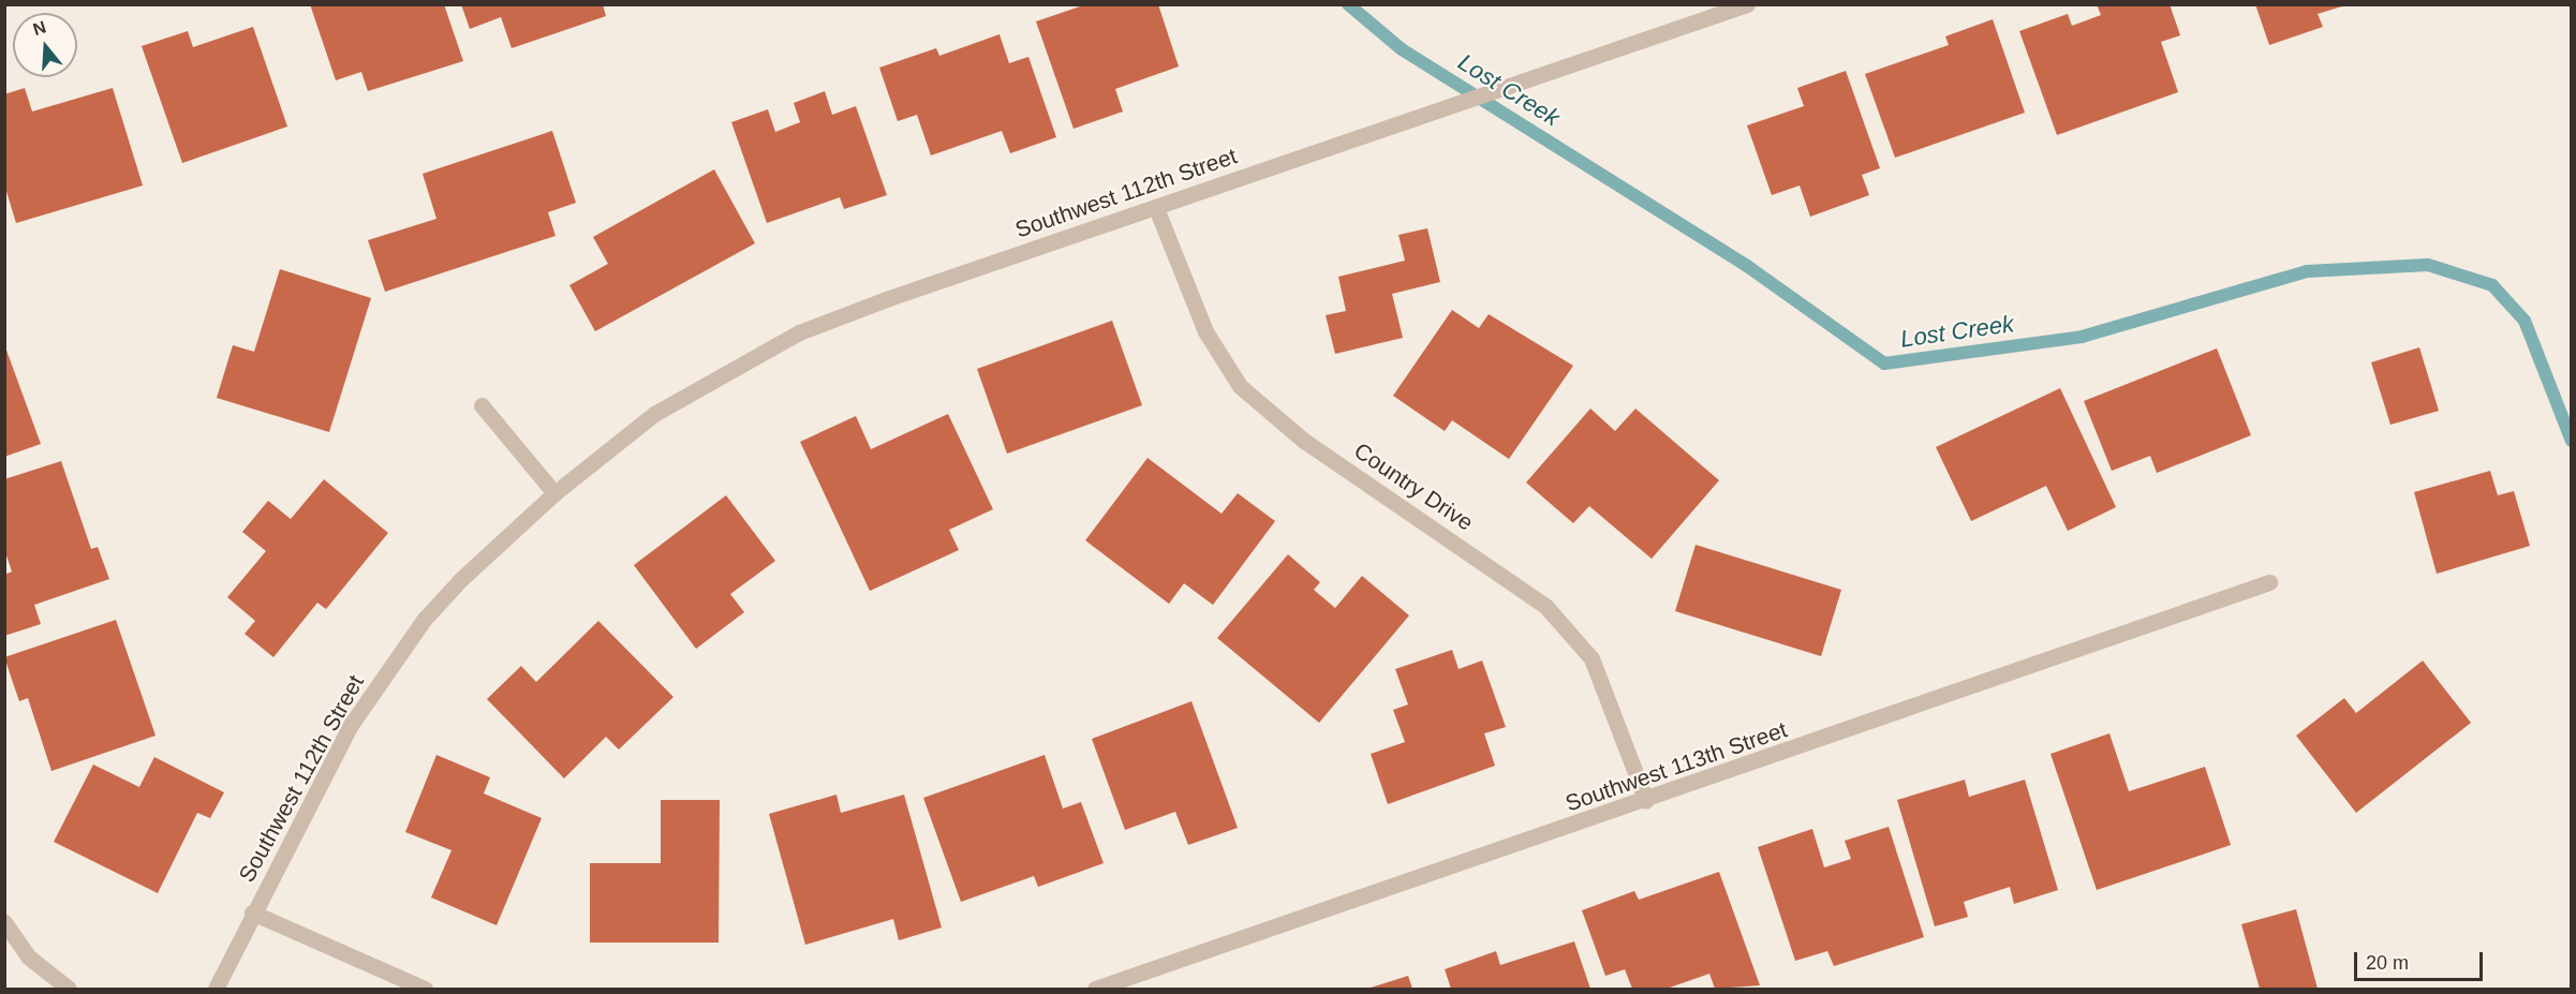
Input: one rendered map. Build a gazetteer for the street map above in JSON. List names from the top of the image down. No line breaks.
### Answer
{"streets":{"street":["Southwest 112th Street","Country Drive","Southwest 113th Street"]},"crossings":[["Southwest 112th Street","Country Drive"],["Country Drive","Southwest 113th Street"]],"water":["Lost Creek"],"scale_bar":"20 m","north":"top"}
